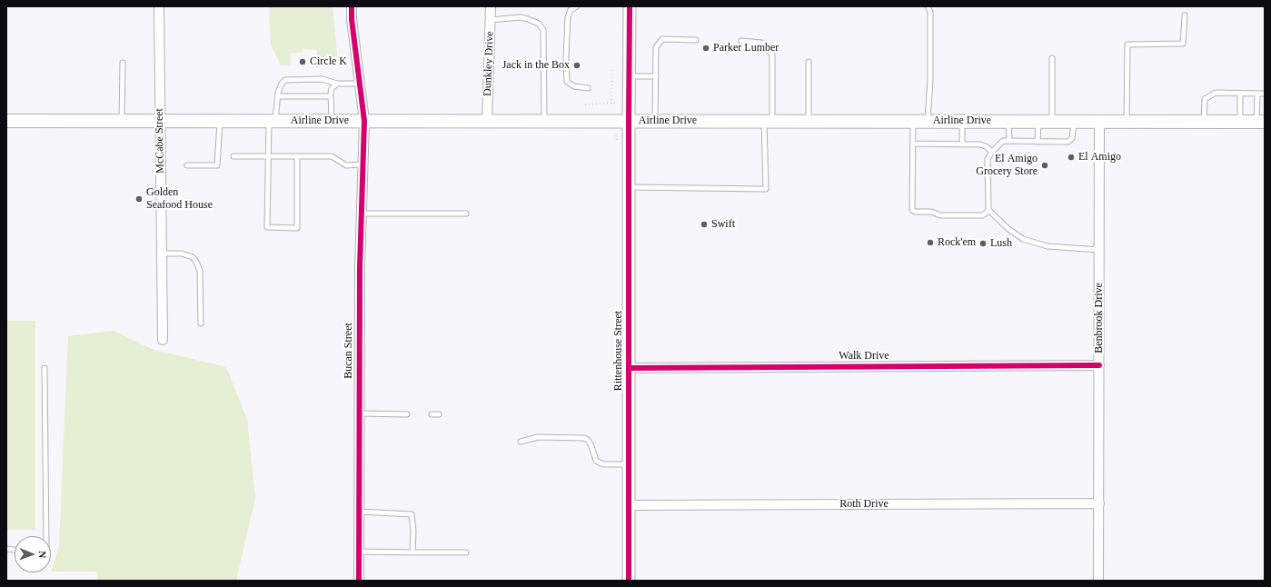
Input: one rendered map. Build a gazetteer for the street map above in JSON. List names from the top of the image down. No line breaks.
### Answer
{"streets":{"main road":["Airline Drive"],"street":["Dunkley Drive","McCabe Street","Benbrook Drive","Bucan Street","Rittenhouse Street","Walk Drive","Roth Drive"]},"crossings":[["Dunkley Drive","Airline Drive"],["Airline Drive","McCabe Street"],["Airline Drive","Benbrook Drive"],["Airline Drive","Bucan Street"],["Airline Drive","Rittenhouse Street"],["Benbrook Drive","Walk Drive"],["Benbrook Drive","Roth Drive"],["Rittenhouse Street","Walk Drive"],["Rittenhouse Street","Roth Drive"]],"places":["Parker Lumber","Circle K","Jack in the Box","El Amigo","El Amigo Grocery Store","Golden Seafood House","Swift","Rock'em","Lush"],"north":"right"}
